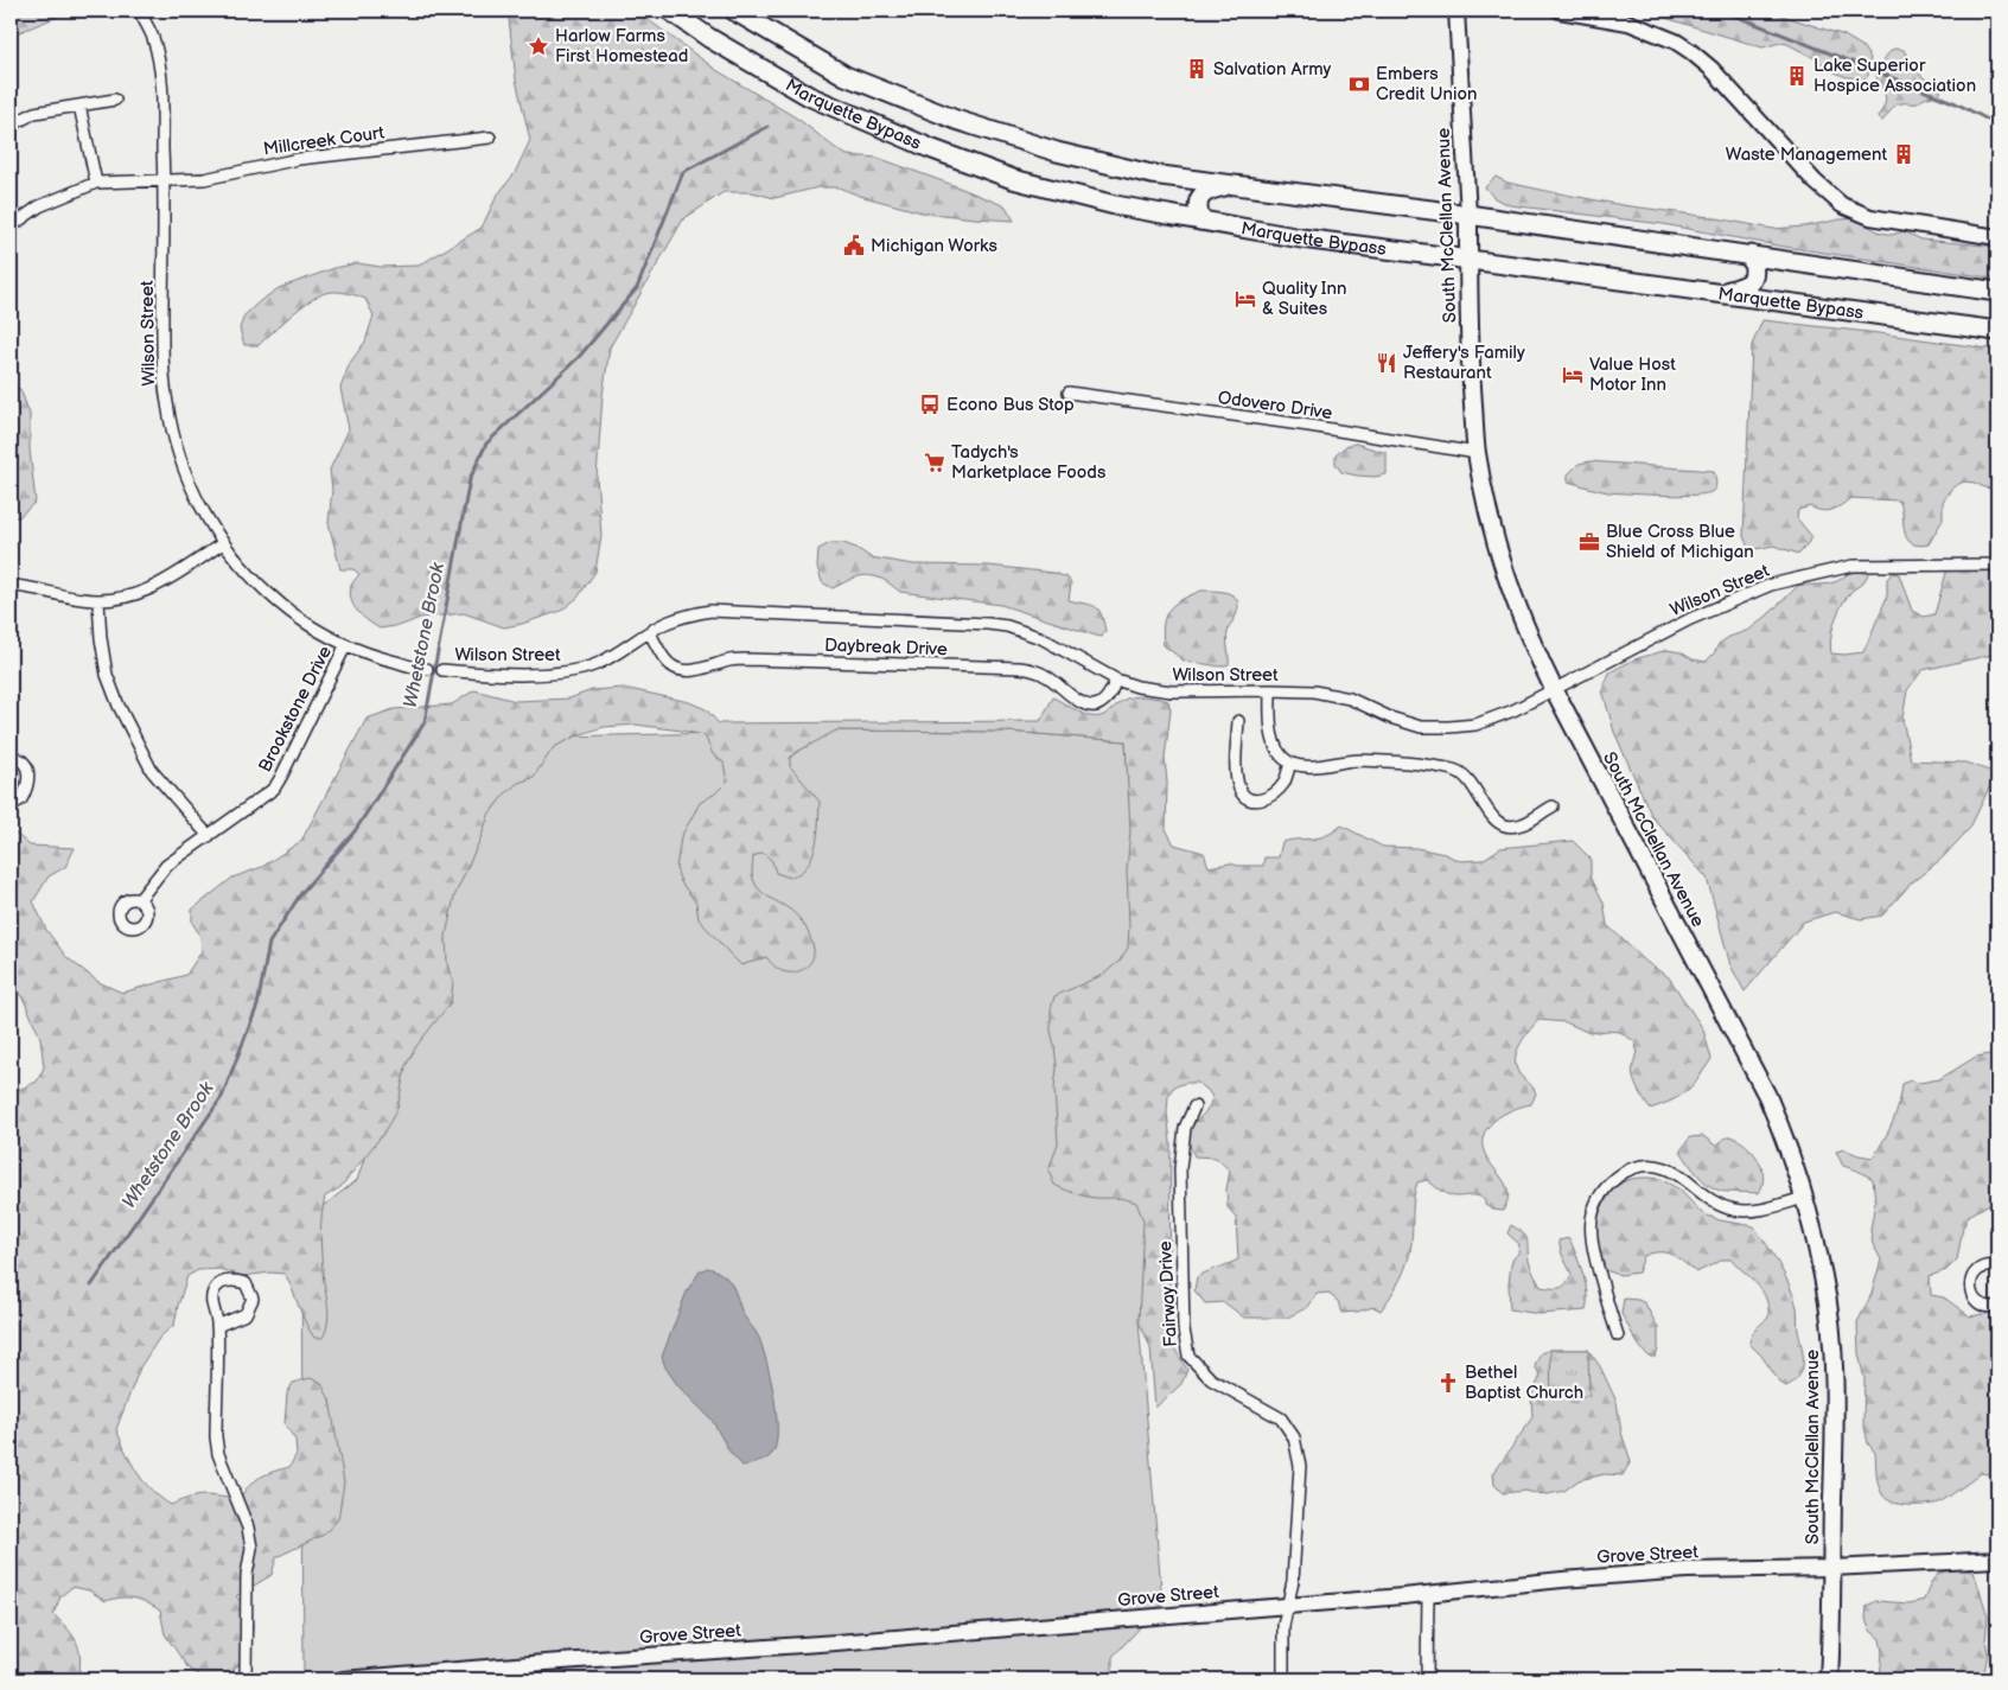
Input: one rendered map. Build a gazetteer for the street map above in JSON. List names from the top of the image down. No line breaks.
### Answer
{"streets":{"highway":["Marquette Bypass"],"main road":["South McClellan Avenue","Grove Street"],"street":["Millcreek Court","Wilson Street","Odovero Drive","Daybreak Drive","Brookstone Drive","Fairway Drive"]},"crossings":[["Marquette Bypass","South McClellan Avenue"],["Millcreek Court","Wilson Street"],["South McClellan Avenue","Wilson Street"],["South McClellan Avenue","Odovero Drive"],["South McClellan Avenue","Grove Street"],["Wilson Street","Daybreak Drive"],["Wilson Street","Brookstone Drive"],["Fairway Drive","Grove Street"]],"water":["Whetstone Brook"],"places":{"place":["Harlow Farms First Homestead"],"building":["Salvation Army","Lake Superior Hospice Association","Waste Management"],"bank":["Embers Credit Union"],"public building":["Michigan Works"],"hotel":["Quality Inn & Suites","Value Host Motor Inn"],"restaurant":["Jeffery's Family Restaurant"],"bus stop":["Econo Bus Stop"],"supermarket":["Tadych's Marketplace Foods"],"office":["Blue Cross Blue Shield of Michigan"],"church":["Bethel Baptist Church"]}}
